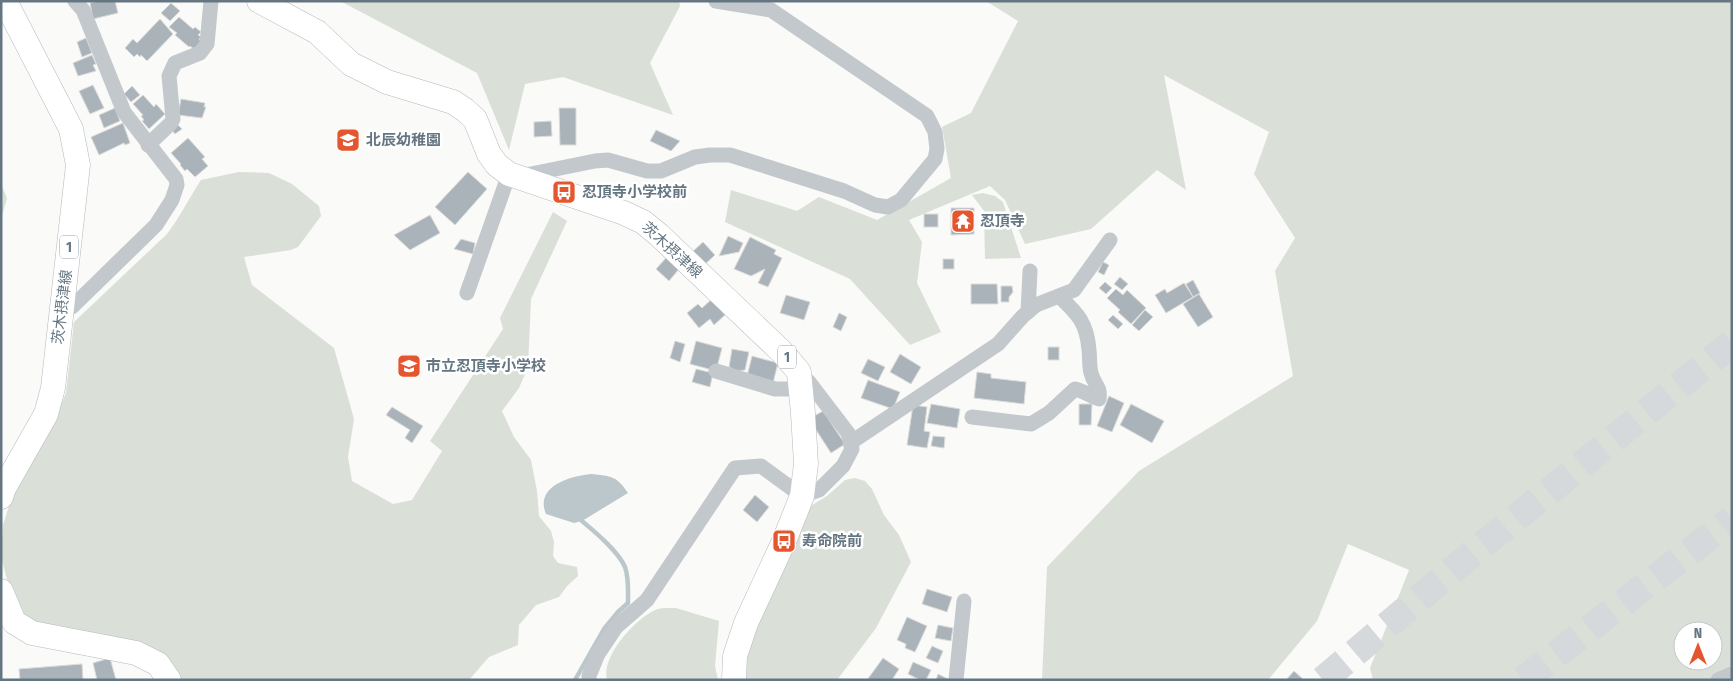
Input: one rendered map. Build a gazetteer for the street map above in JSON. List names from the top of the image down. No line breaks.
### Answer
{"streets":{"main road":["1","茨木摂津線"]},"crossings":[["1","茨木摂津線"]],"places":{"school or university":["北辰幼稚園","市立忍頂寺小学校"],"bus stop":["忍頂寺小学校前","寿命院前"],"temple":["忍頂寺"]},"north":"top"}
